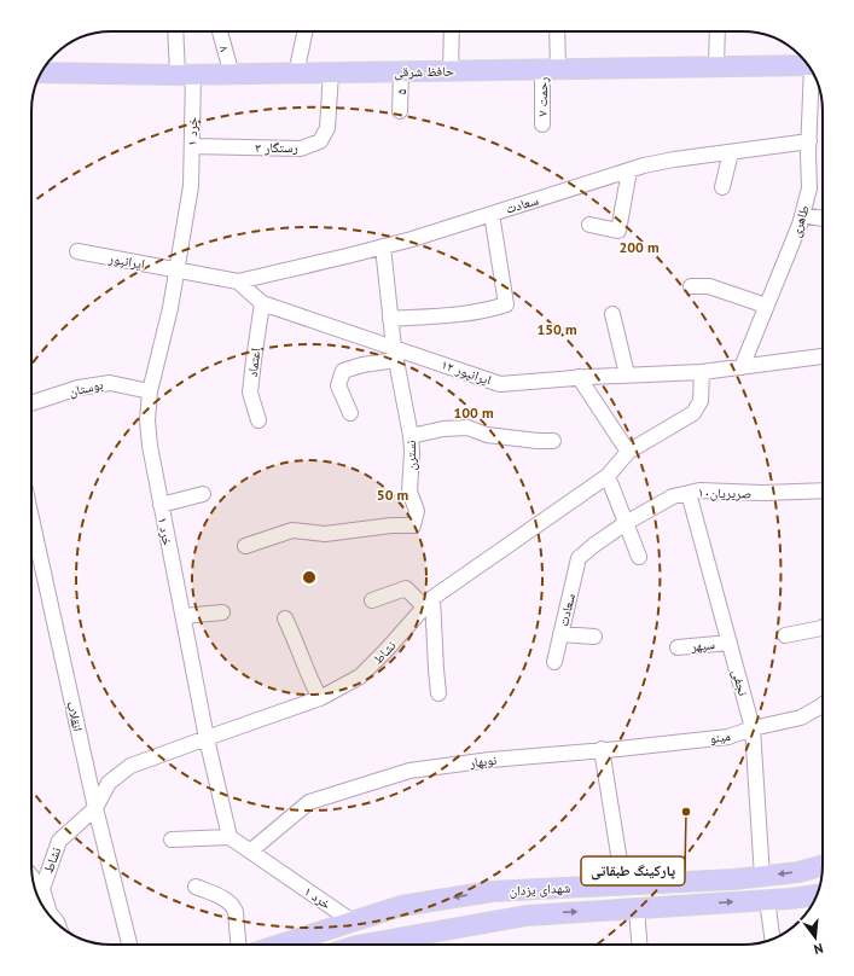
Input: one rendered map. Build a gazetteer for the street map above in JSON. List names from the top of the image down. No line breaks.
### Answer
{"streets":{"main road":["حافظ شرقی","شهدای یزدان"],"street":["۸","۵","رحمت ۷","خرد ۱","رستگار ۳","سعادت","طاهری","ایرانپور","اعتماد","ایرانپور ۱۲","بوستان","نسترن","صریریان۱۰","سپهر","نشاط","نجفی","انقلاب","مینو","نوبهار"]},"crossings":[["۸","حافظ شرقی"],["حافظ شرقی","۵"],["حافظ شرقی","رحمت ۷"],["حافظ شرقی","خرد ۱"],["حافظ شرقی","رستگار ۳"],["خرد ۱","رستگار ۳"],["خرد ۱","ایرانپور"],["خرد ۱","بوستان"],["خرد ۱","نشاط"],["خرد ۱","نوبهار"],["خرد ۱","شهدای یزدان"],["سعادت","طاهری"],["سعادت","ایرانپور ۱۲"],["سعادت","نسترن"],["سعادت","صریریان۱۰"],["طاهری","ایرانپور ۱۲"],["اعتماد","ایرانپور ۱۲"],["ایرانپور ۱۲","نسترن"],["ایرانپور ۱۲","نشاط"],["صریریان۱۰","نجفی"],["سپهر","نجفی"],["نشاط","انقلاب"],["نجفی","مینو"],["نجفی","شهدای یزدان"],["مینو","نوبهار"]],"places":["پارکینگ طبقاتی"],"north":"bottom","rings":["200 m","150 m","100 m","50 m"]}
